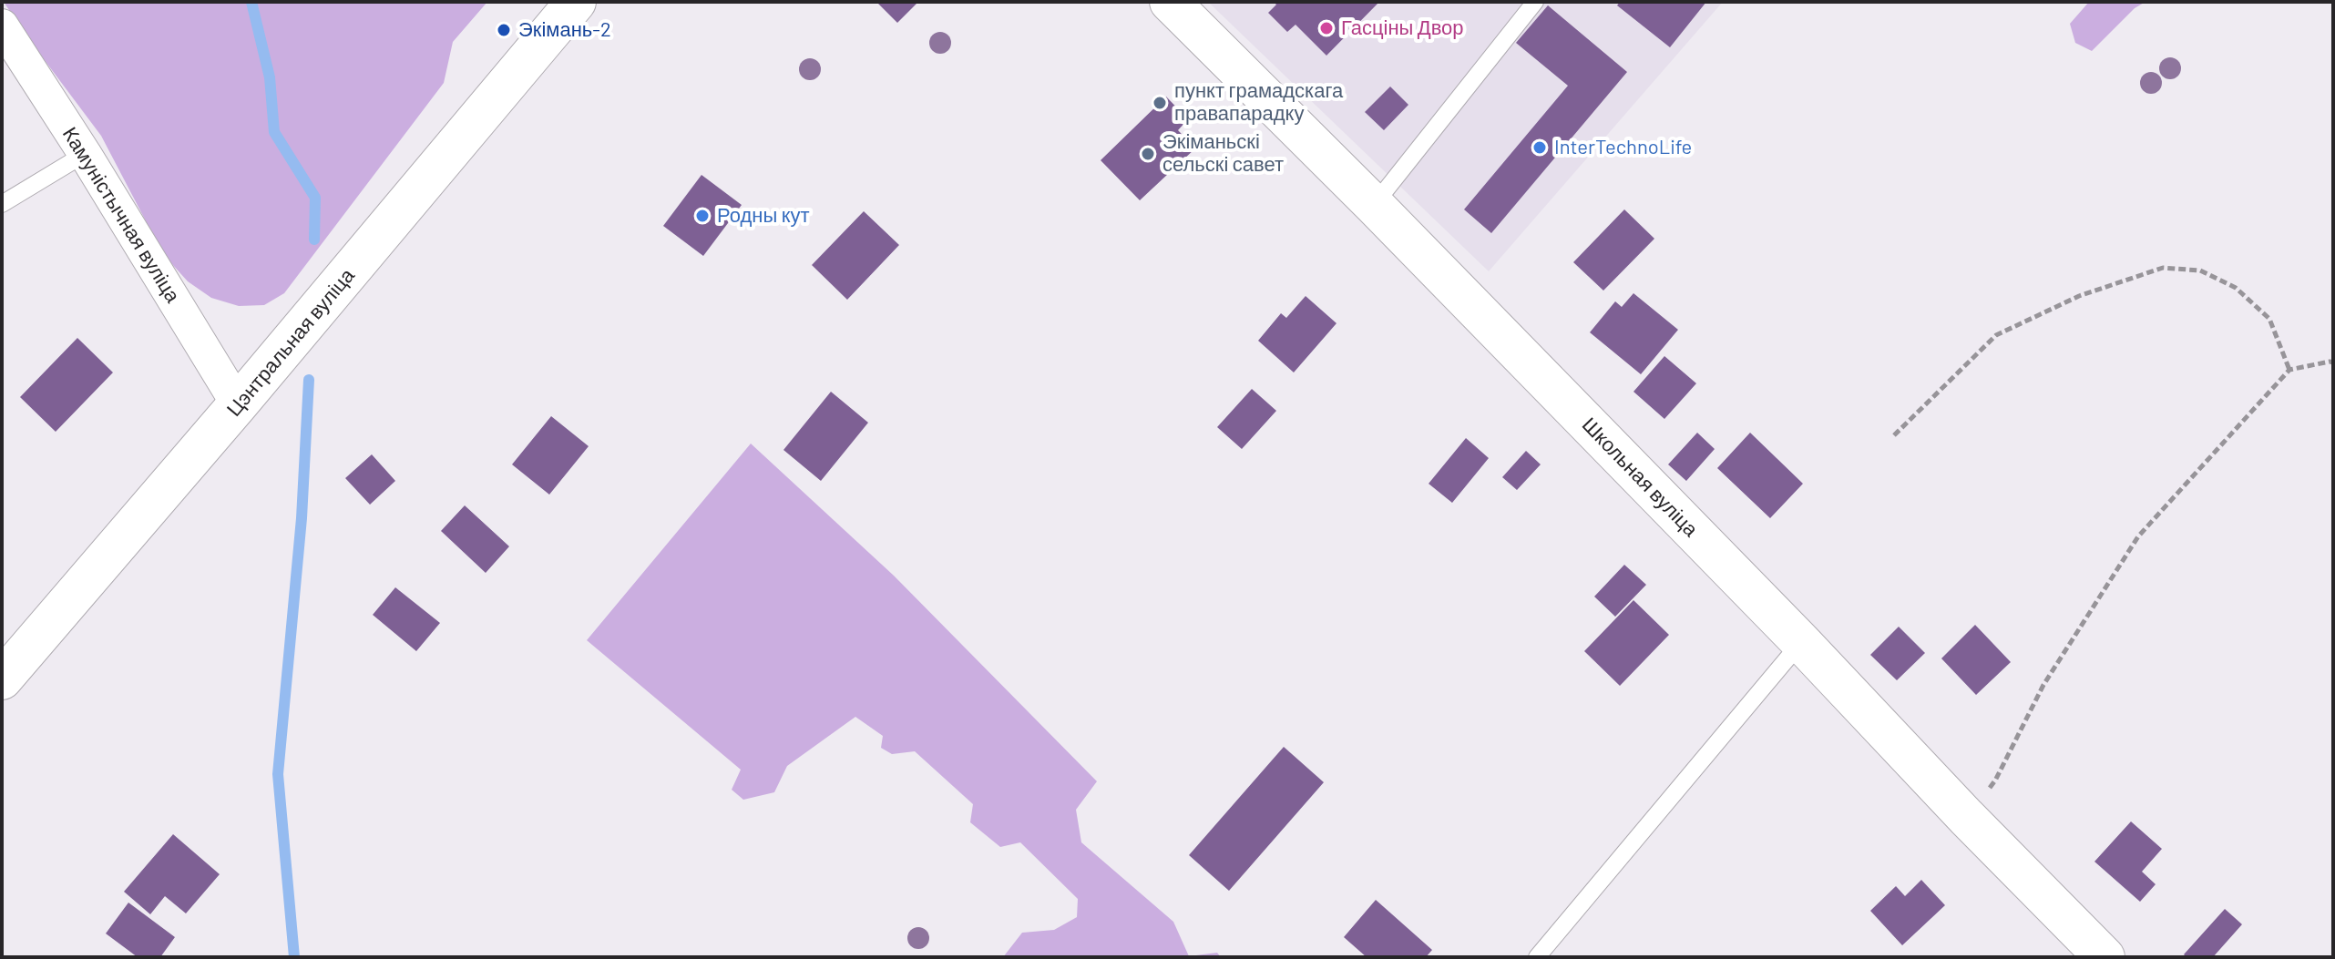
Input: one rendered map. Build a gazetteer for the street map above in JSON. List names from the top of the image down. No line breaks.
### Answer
{"streets":{"street":["Камуністычная вуліца","Цэнтральная вуліца","Школьная вуліца"]},"crossings":[["Камуністычная вуліца","Цэнтральная вуліца"]],"places":["Гасціны Двор","Экімань-2","пункт грамадскага правапарадку","InterTechnoLife","Экіманьскі сельскі савет","Родны кут"]}
